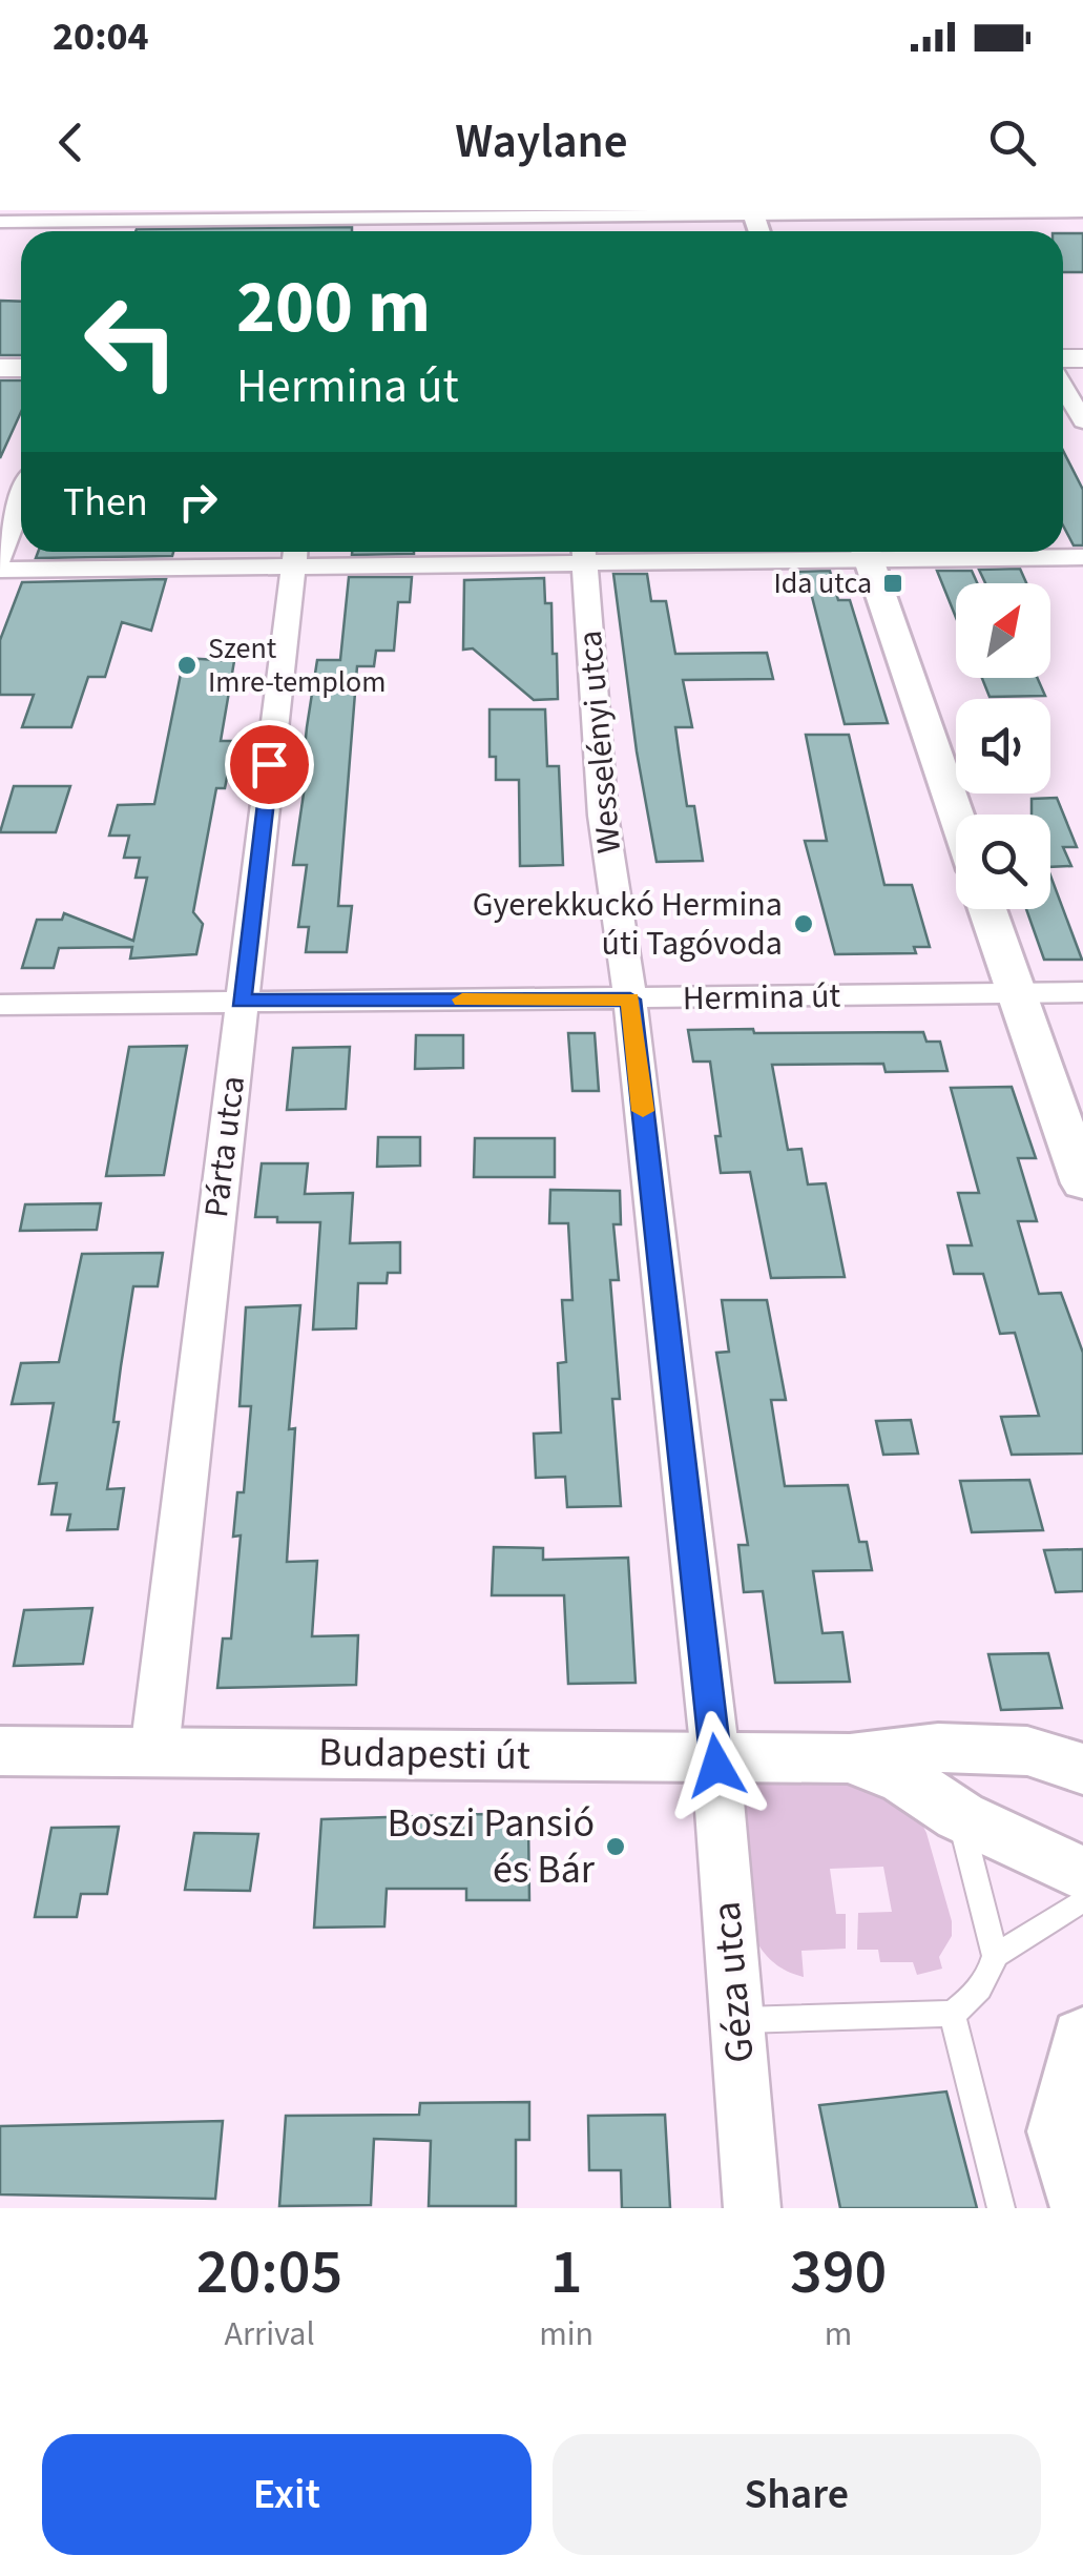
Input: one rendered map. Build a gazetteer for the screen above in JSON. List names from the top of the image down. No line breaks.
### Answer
{"streets":{"street":["Wesselényi utca","Hermina út","Párta utca","Budapesti út","Géza utca"]},"crossings":[["Wesselényi utca","Hermina út"],["Wesselényi utca","Budapesti út"],["Wesselényi utca","Géza utca"],["Hermina út","Párta utca"],["Párta utca","Budapesti út"],["Budapesti út","Géza utca"]],"places":{"transit":["Ida utca"],"other":["Szent Imre-templom","Gyerekkuckó Hermina úti Tagóvoda","Boszi Pansió és Bár"]},"north":"top right","page":{"status":"20:04","header":"Waylane","turn":["200 m","Hermina út"],"then":"Then","eta":["20:05","Arrival","1","min","390","m"],"buttons":["Exit","Share"]}}
